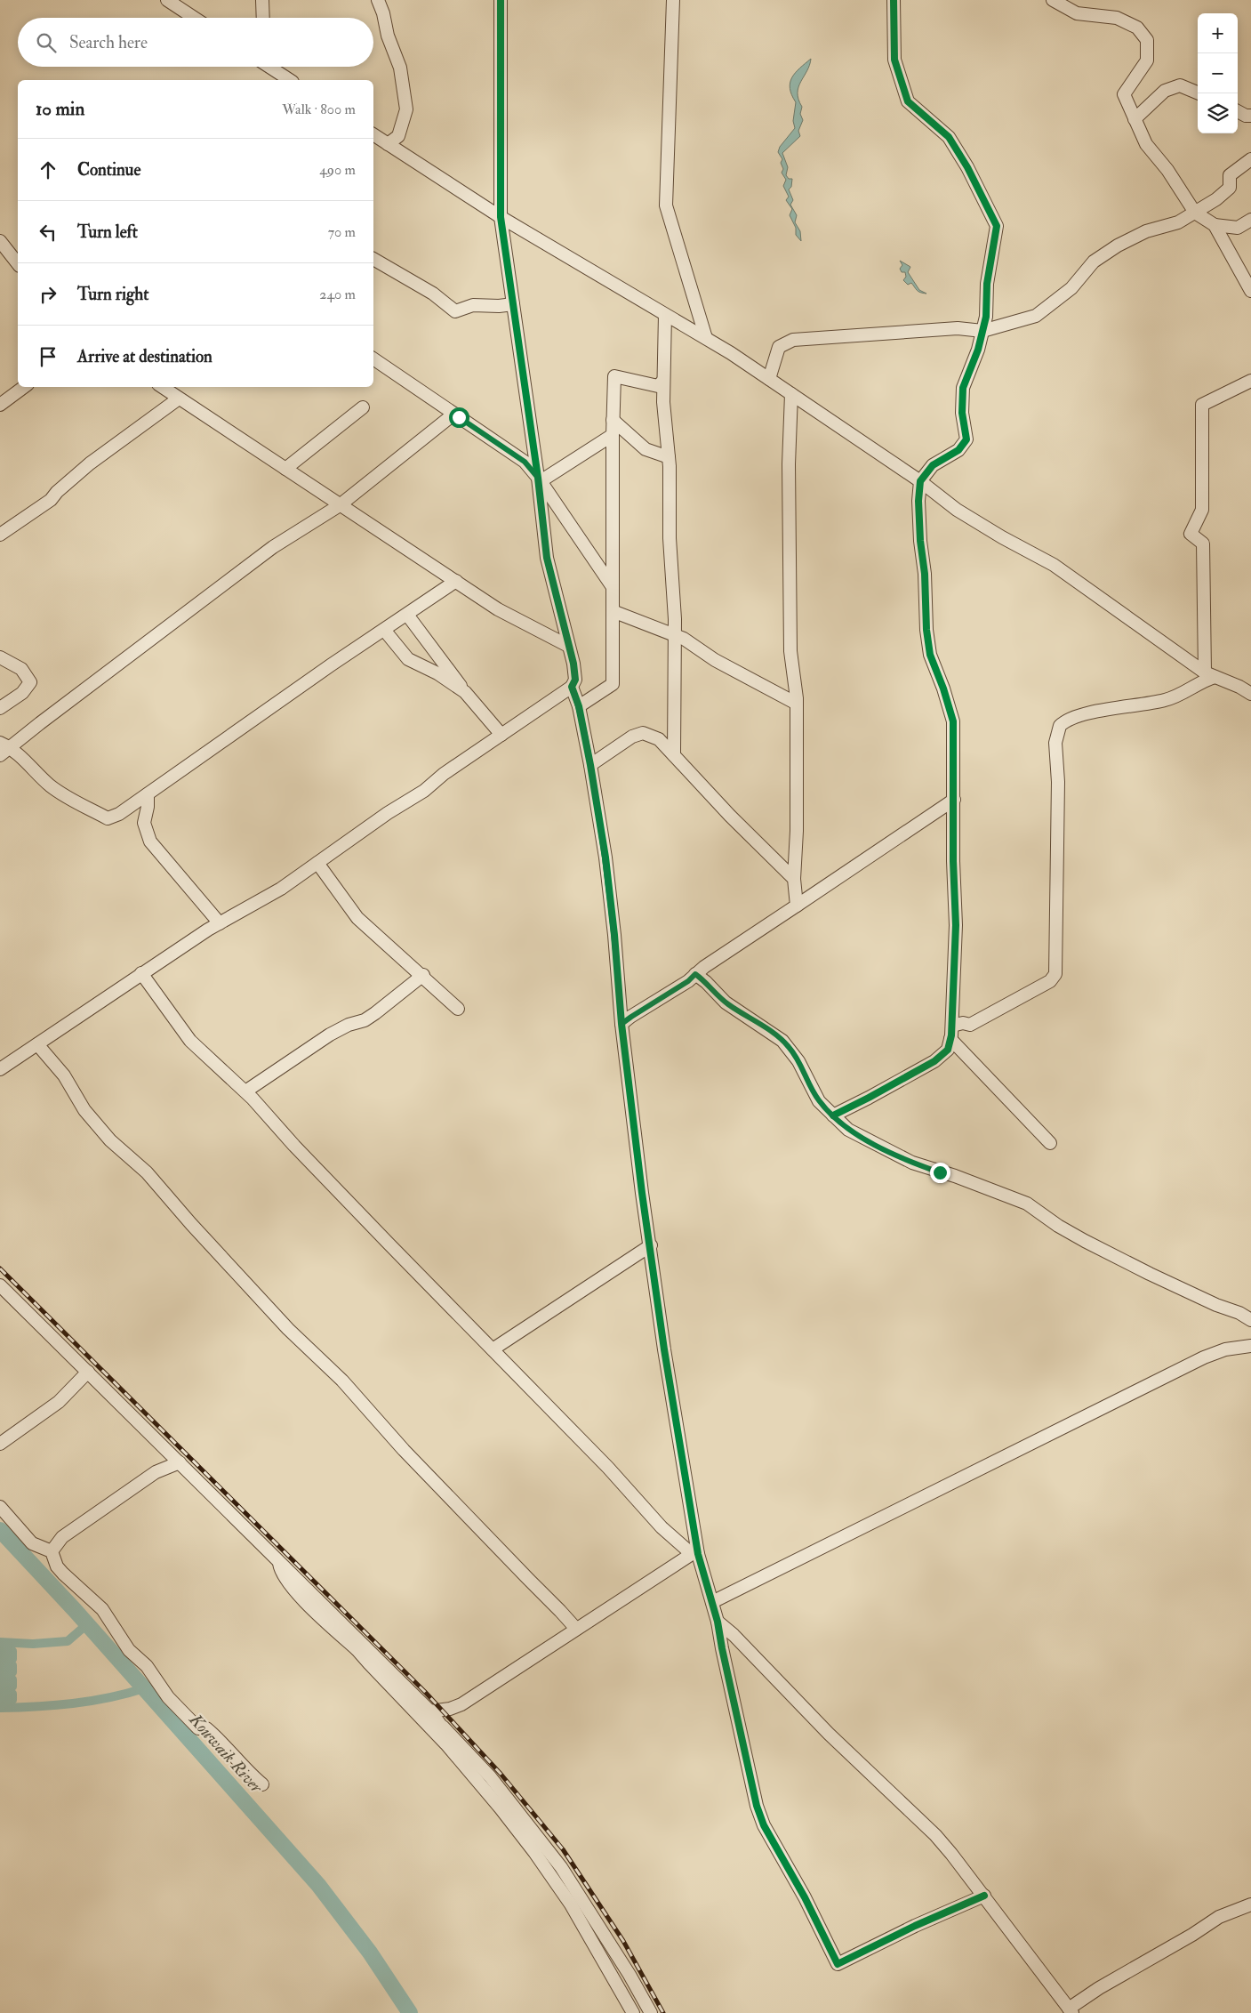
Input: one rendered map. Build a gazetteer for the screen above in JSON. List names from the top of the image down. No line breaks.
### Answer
{"water":["Kouwaik River"],"page":{"map_buttons":["+","−"],"search":"Search here","heading":["10 min","Walk · 800 m"],"list":[["Continue","490 m"],["Turn left","70 m"],["Turn right","240 m"],"Arrive at destination"]}}
